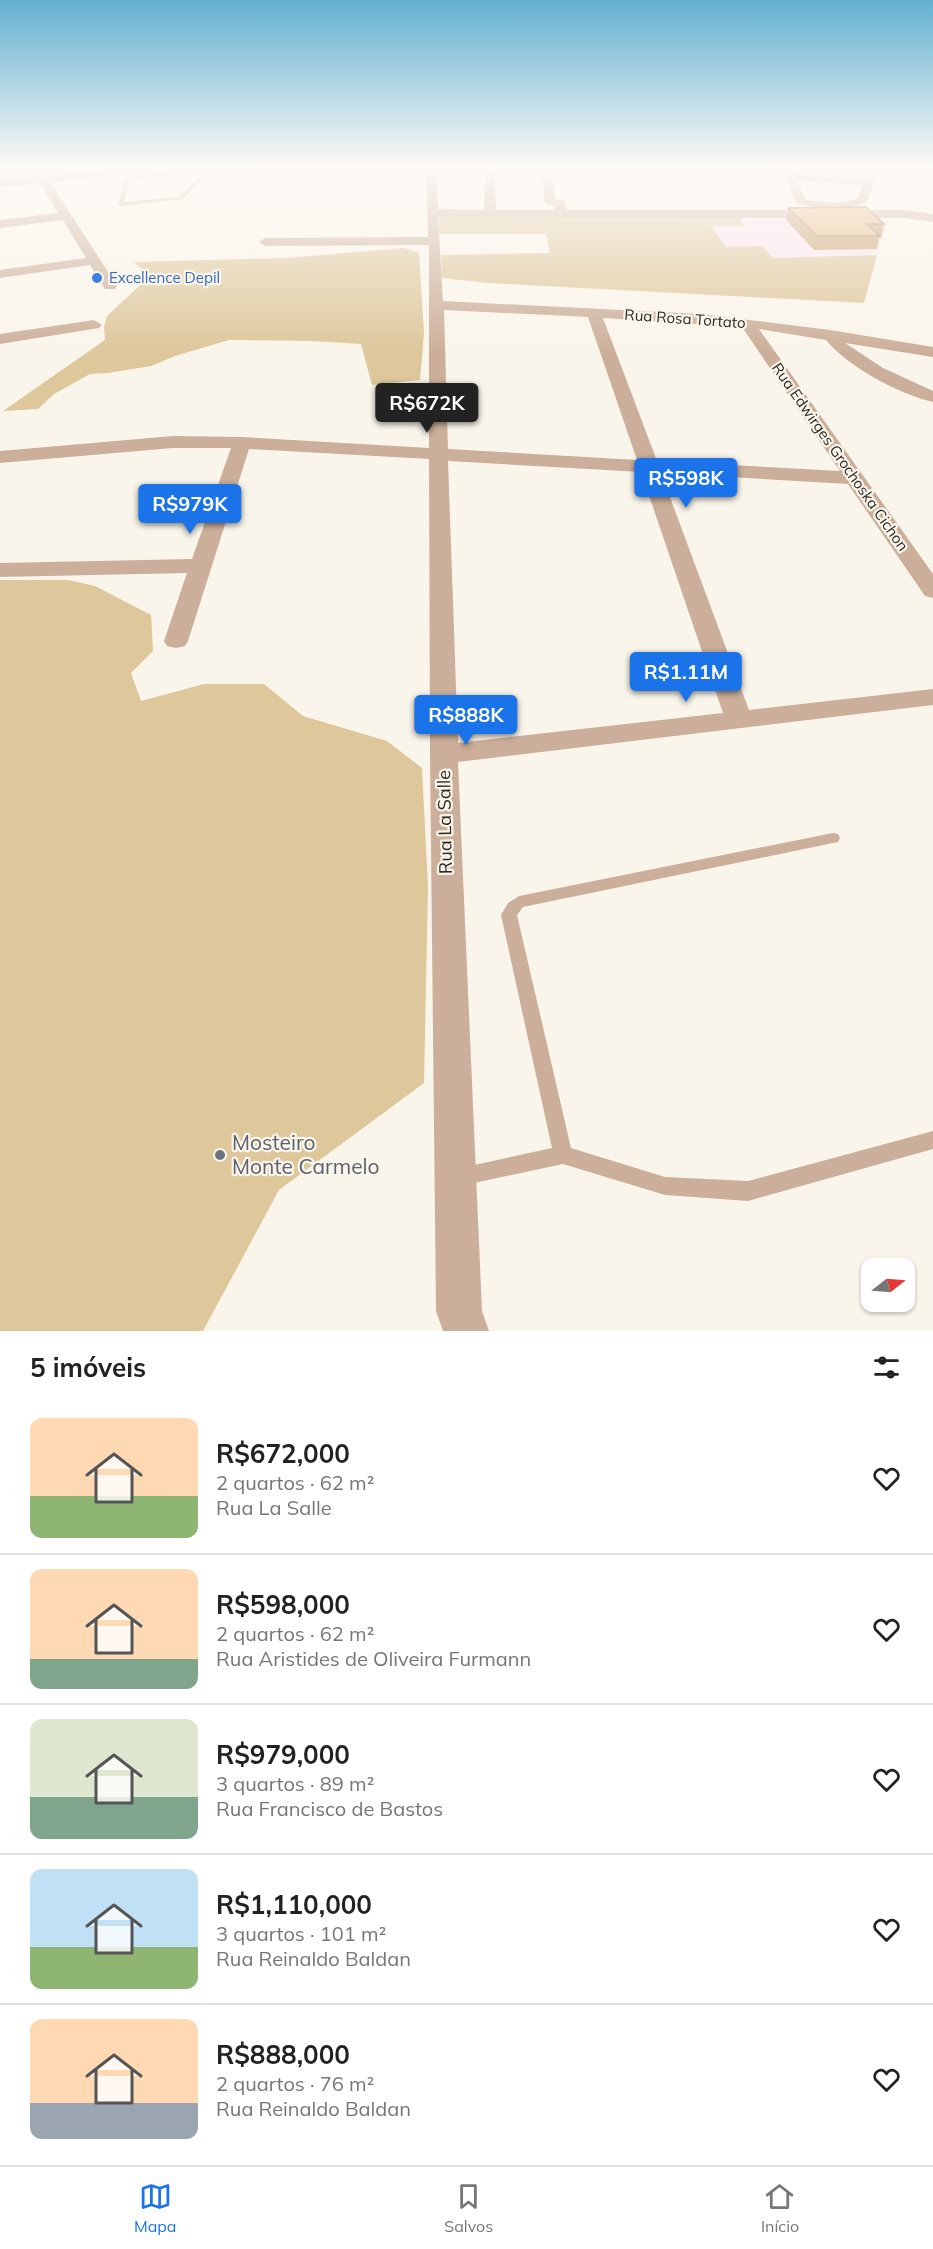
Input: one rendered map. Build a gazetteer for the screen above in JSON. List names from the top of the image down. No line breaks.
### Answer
{"streets":{"street":["Rua Rosa Tortato","Rua Edwirges Grochoska Cichon","Rua La Salle"]},"crossings":[["Rua Rosa Tortato","Rua Edwirges Grochoska Cichon"],["Rua Rosa Tortato","Rua La Salle"]],"places":["Excellence Depil","Mosteiro Monte Carmelo"],"north":"right","page":{"price":["R$672K","R$598K","R$979K","R$1.11M","R$888K"],"heading":"5 imóveis","list":[{"name":"R$672,000","note":"2 quartos · 62 m² · Rua La Salle"},{"name":"R$598,000","note":"2 quartos · 62 m² · Rua Aristides de Oliveira Furmann"},{"name":"R$979,000","note":"3 quartos · 89 m² · Rua Francisco de Bastos"},{"name":"R$1,110,000","note":"3 quartos · 101 m² · Rua Reinaldo Baldan"},{"name":"R$888,000","note":"2 quartos · 76 m² · Rua Reinaldo Baldan"}],"tabs":["Mapa","Salvos","Início"]}}
